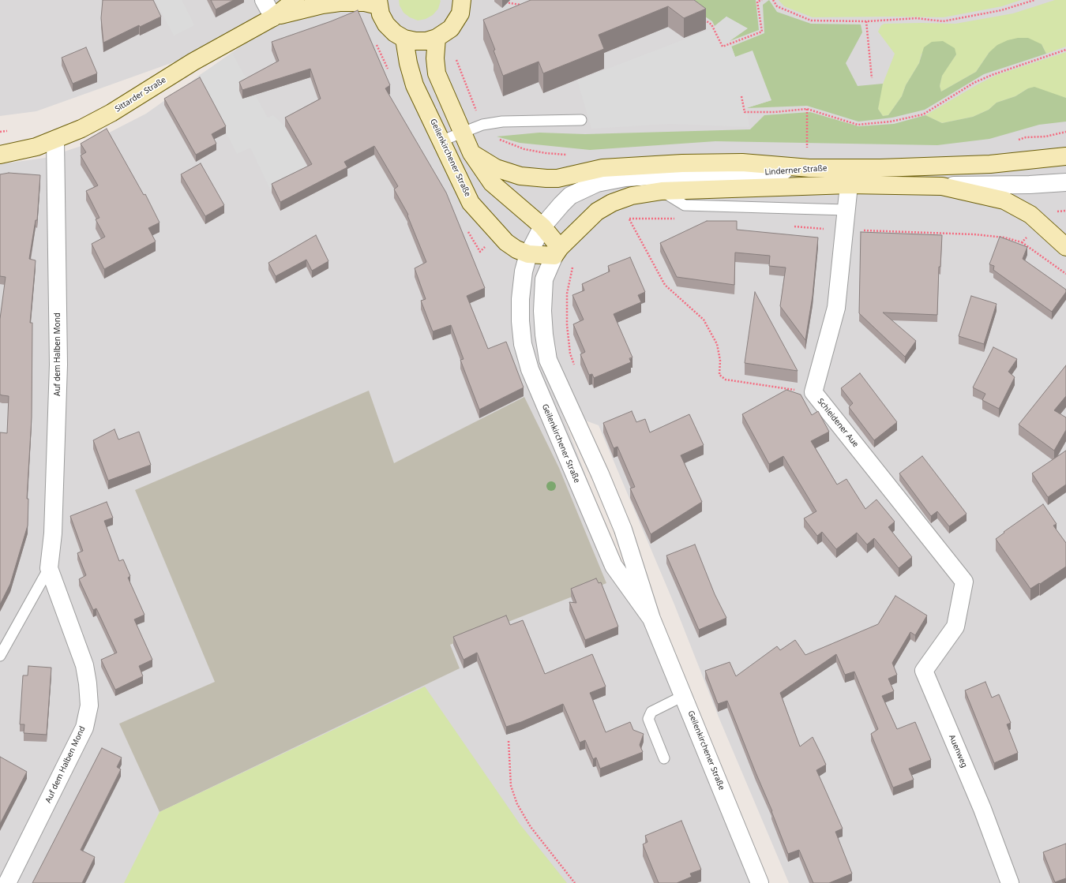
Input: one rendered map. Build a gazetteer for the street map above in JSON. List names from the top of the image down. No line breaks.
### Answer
{"streets":{"main road":["Sittarder Straße","Geilenkirchener Straße","Linderner Straße"],"street":["Auf dem Halben Mond","Schleidener Aue","Auenweg"]},"crossings":[["Sittarder Straße","Auf dem Halben Mond"],["Geilenkirchener Straße","Linderner Straße"],["Linderner Straße","Schleidener Aue"],["Schleidener Aue","Auenweg"]]}
